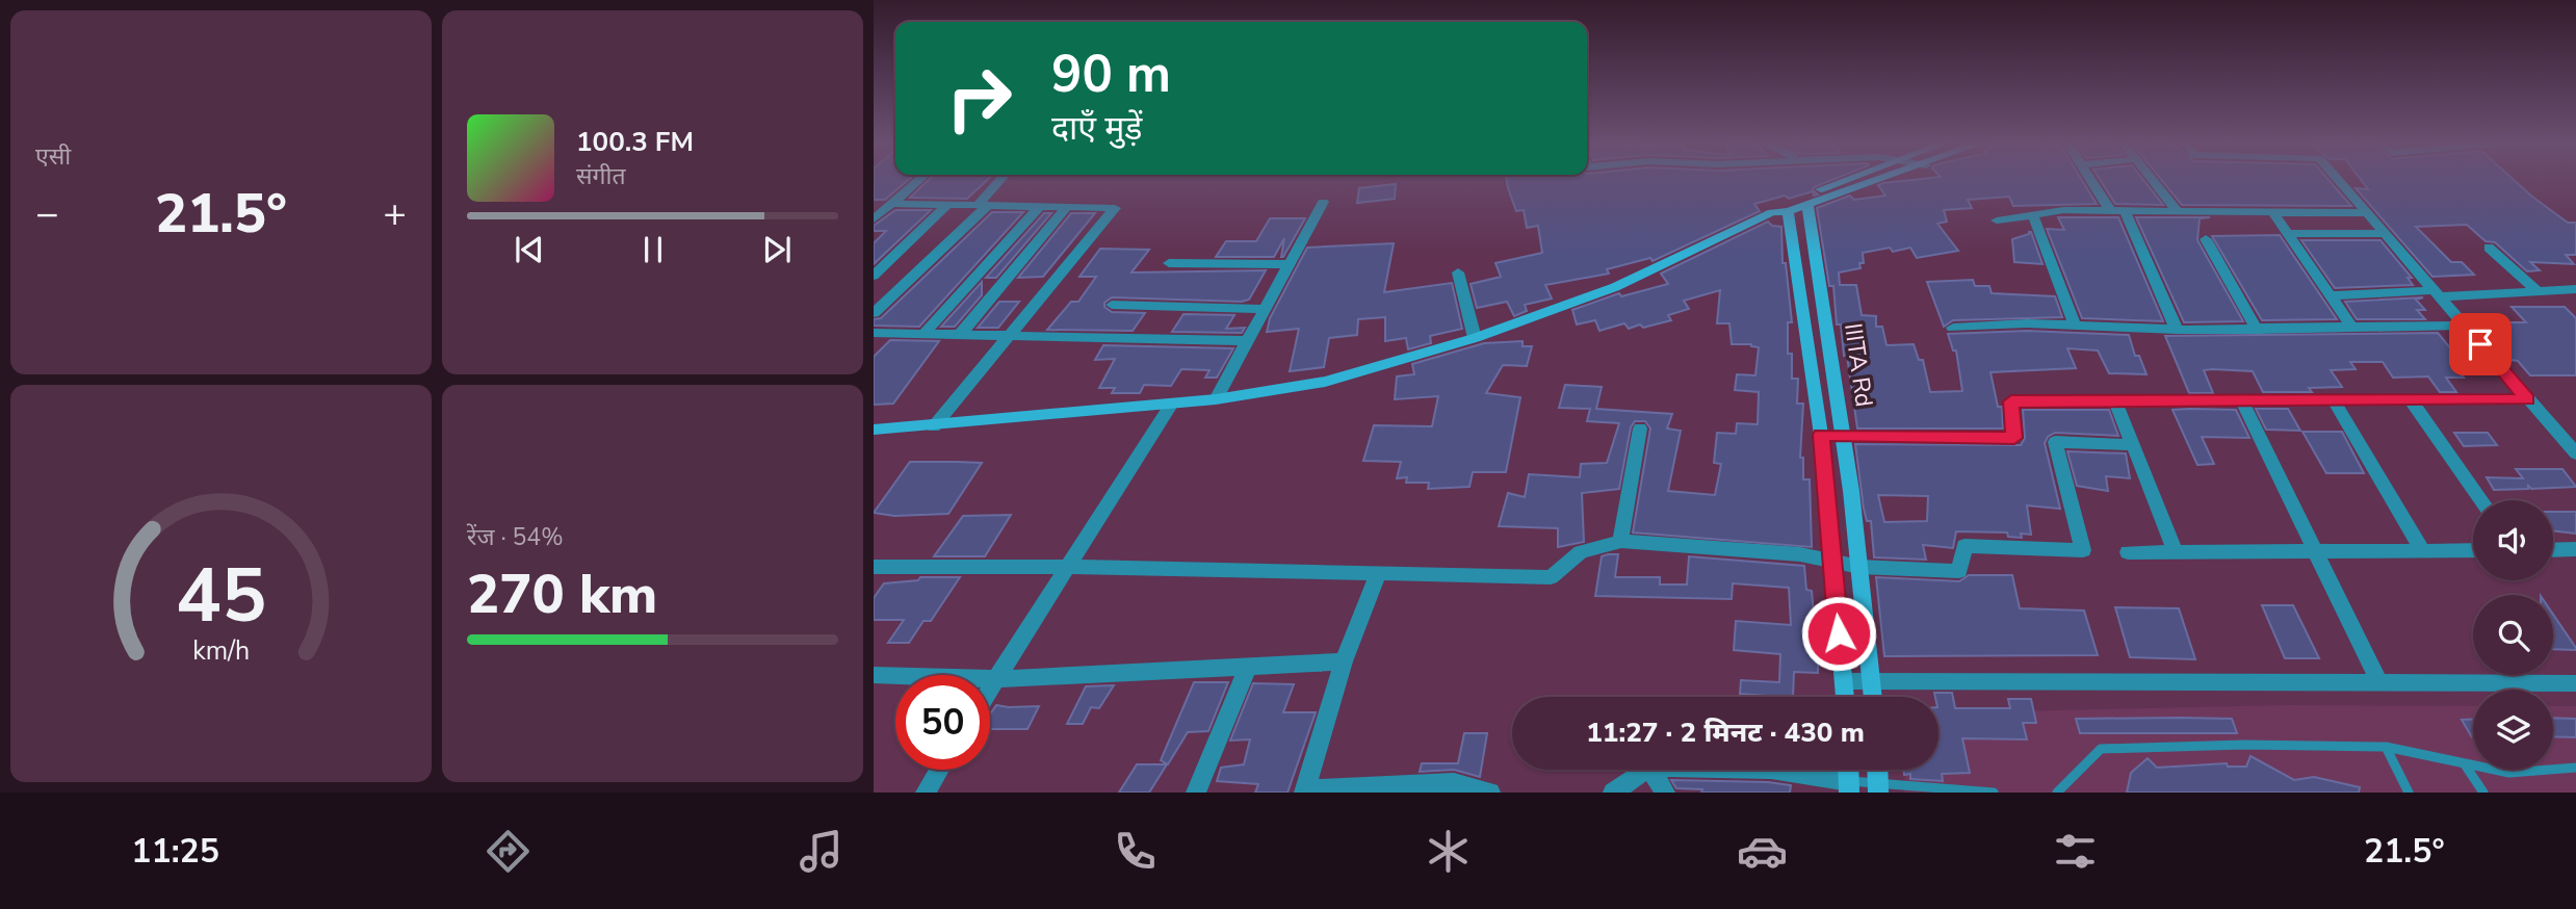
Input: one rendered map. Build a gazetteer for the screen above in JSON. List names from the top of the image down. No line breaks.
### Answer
{"streets":{"main road":["IIITA Rd"]},"page":{"tile":["एसी",["रेंज · 54%","270 km"]],"turn":["90 m","दाएँ मुड़ें"],"song":["100.3 FM","संगीत"],"heat":["−","21.5°","+"],"limit":"50","trip":"11:27 · 2 मिनट · 430 m","tabs":["11:25","21.5°"],"gauge":["45","km/h"]}}
